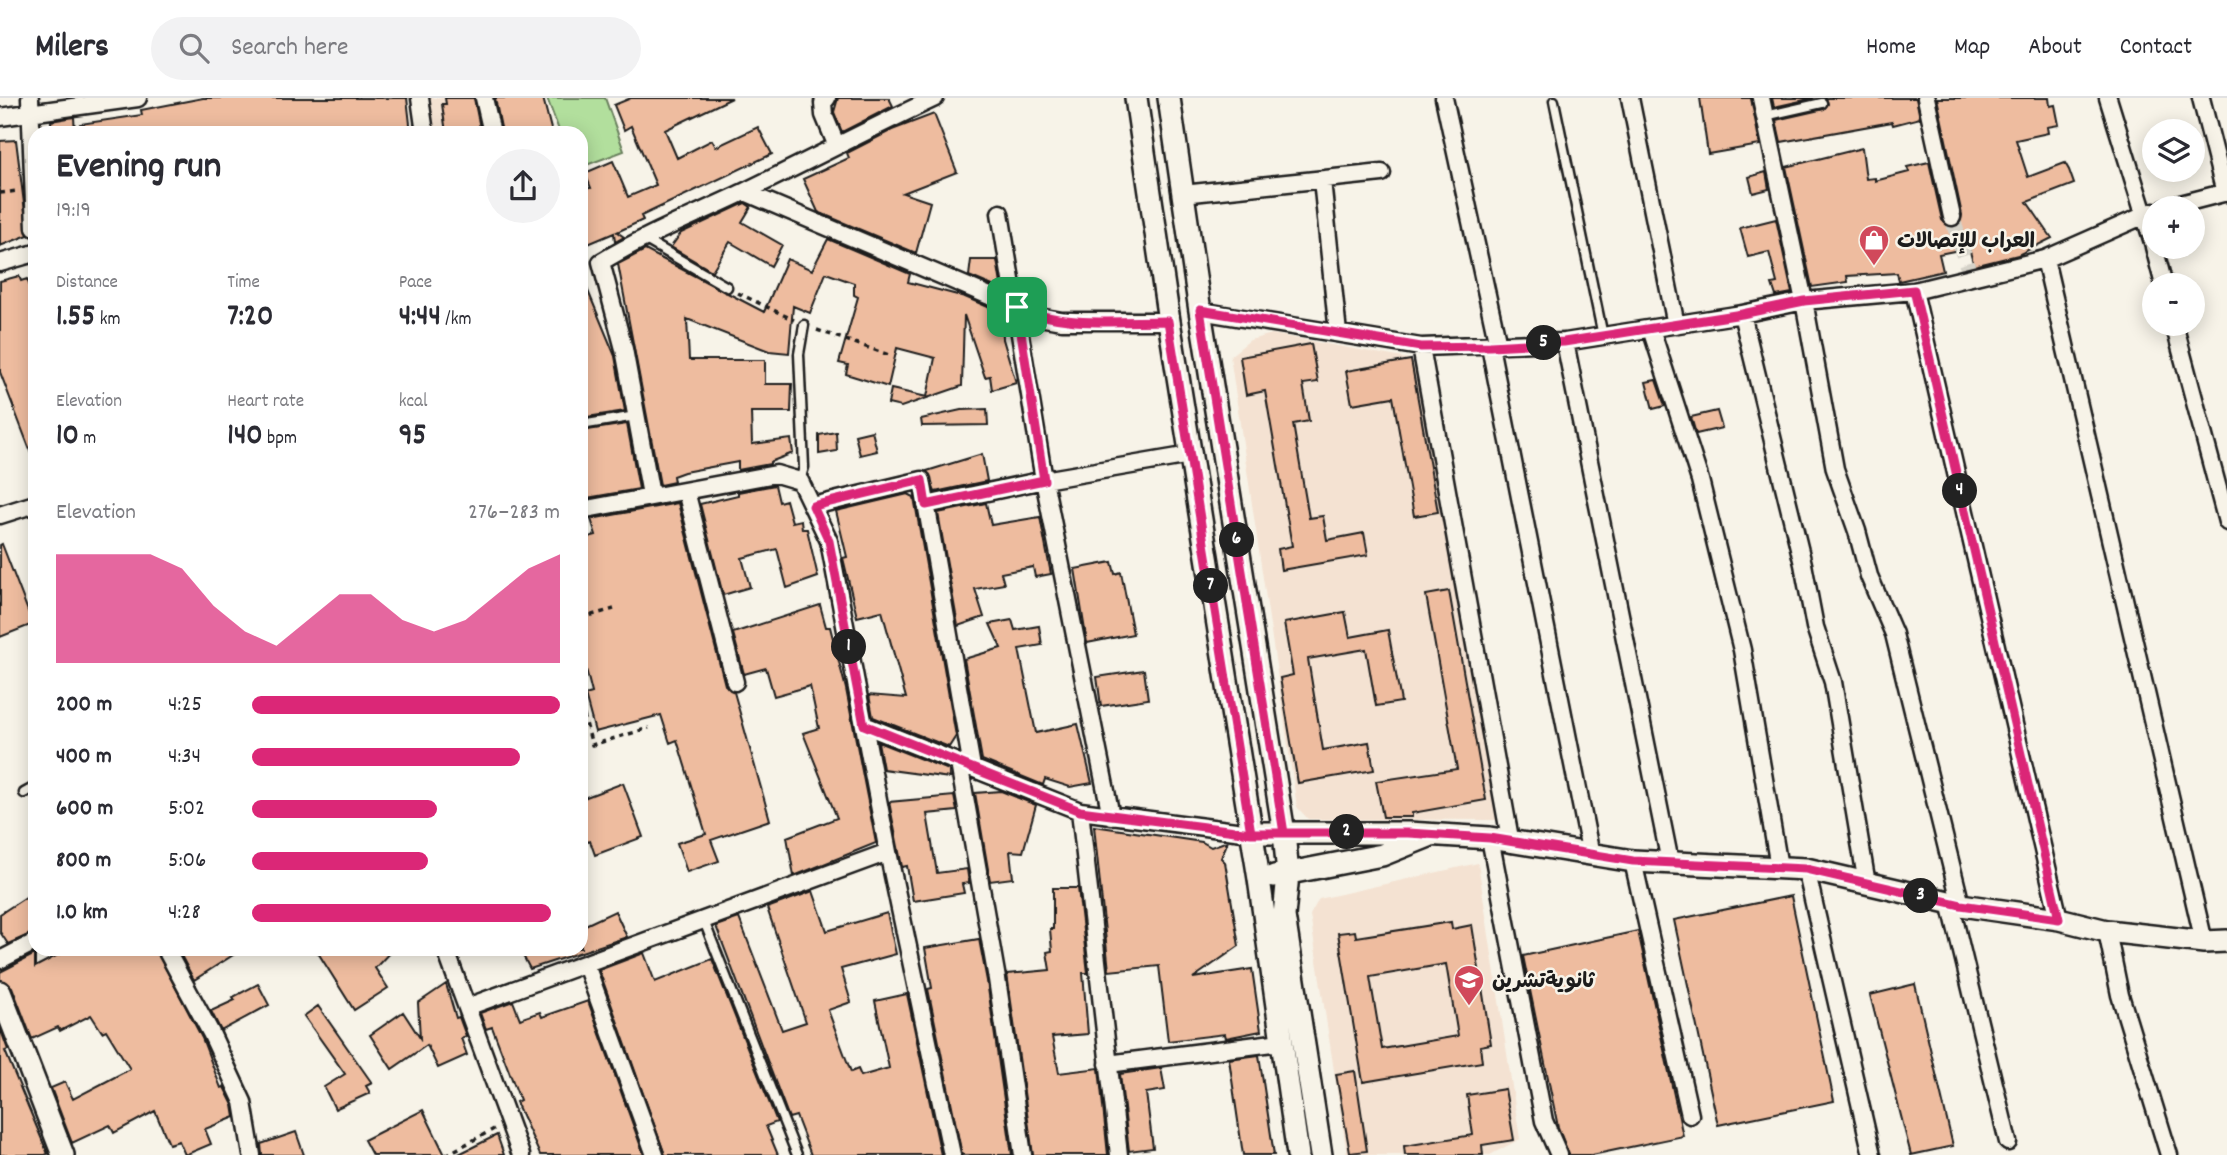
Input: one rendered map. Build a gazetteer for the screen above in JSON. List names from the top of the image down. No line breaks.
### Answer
{"places":{"shop":["العراب للإتصالات"],"school or university":["ثانويةتشرين"]},"page":{"header":"Milers","search":"Search here","nav":["Home","Map","About","Contact"],"map_buttons":["+","−"],"heading":["Evening run","19:19"],"stats":[["Distance","1.55 km"],["Time","7:20"],["Pace","4:44 /km"],["Elevation","10 m"],["Heart rate","140 bpm"],["kcal","95"]],"pins":["5","4","6","7","1","2","3"],"chart":["Elevation","276–283 m"],"list":[{"name":"200 m","note":"4:25"},{"name":"400 m","note":"4:34"},{"name":"600 m","note":"5:02"},{"name":"800 m","note":"5:06"},{"name":"1.0 km","note":"4:28"}]}}
